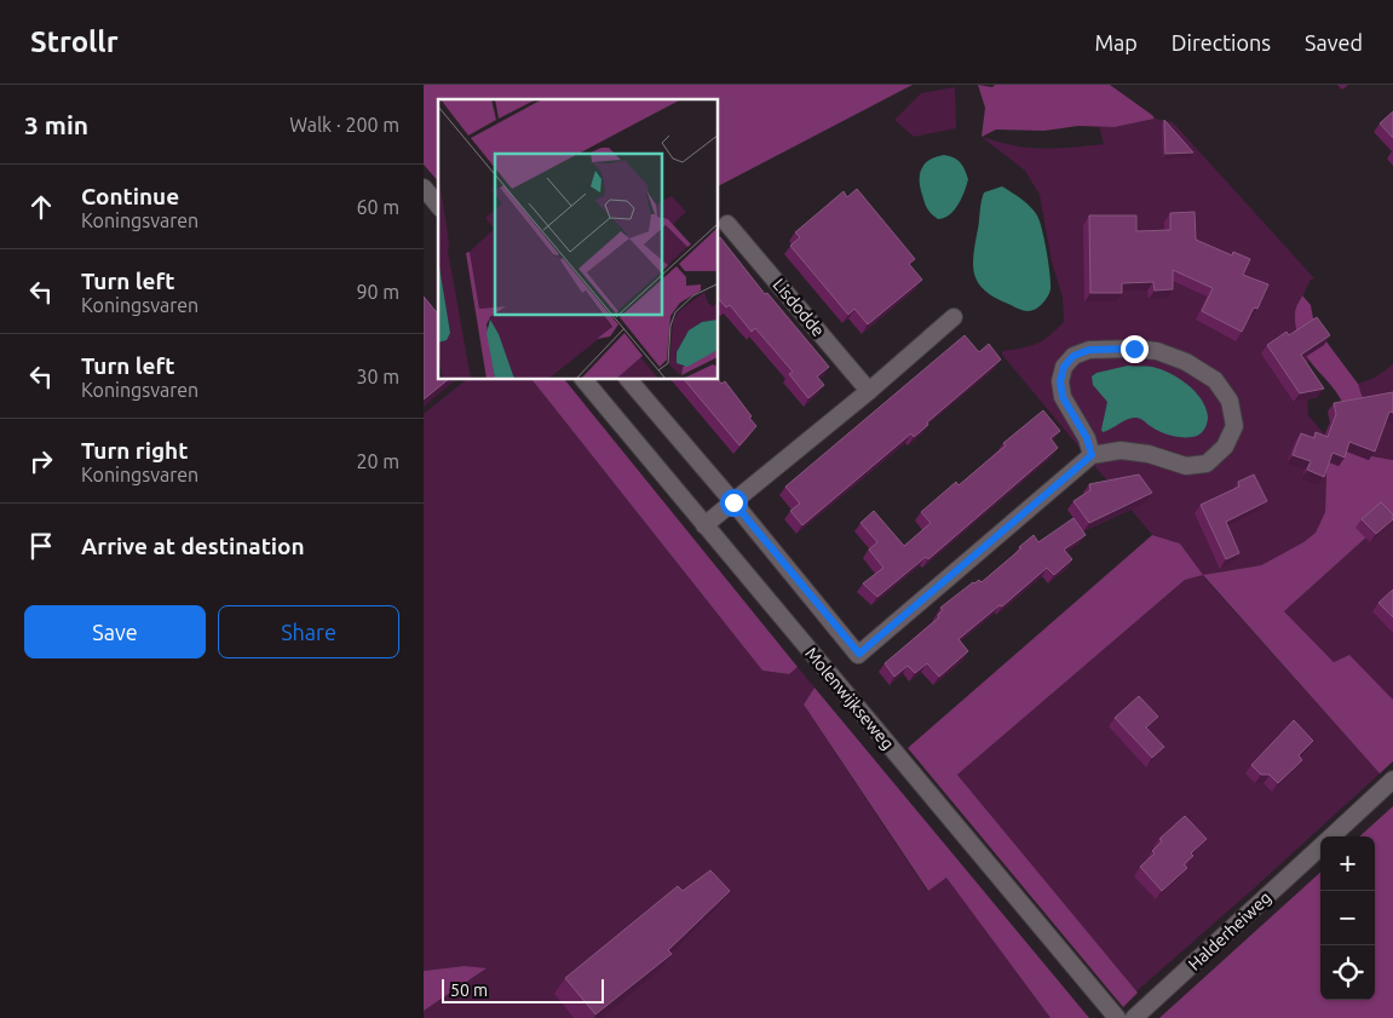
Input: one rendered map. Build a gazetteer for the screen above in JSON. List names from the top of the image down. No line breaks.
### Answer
{"streets":{"street":["Lisdodde","Molenwijkseweg","Halderheiweg"]},"scale_bar":"50 m","page":{"header":"Strollr","nav":["Map","Directions","Saved"],"heading":["3 min","Walk · 200 m"],"list":[["Continue","Koningsvaren","60 m"],["Turn left","Koningsvaren","90 m"],["Turn left","Koningsvaren","30 m"],["Turn right","Koningsvaren","20 m"],"Arrive at destination"],"buttons":["Save","Share"],"map_buttons":["+","−"],"scale":"50 m"}}
